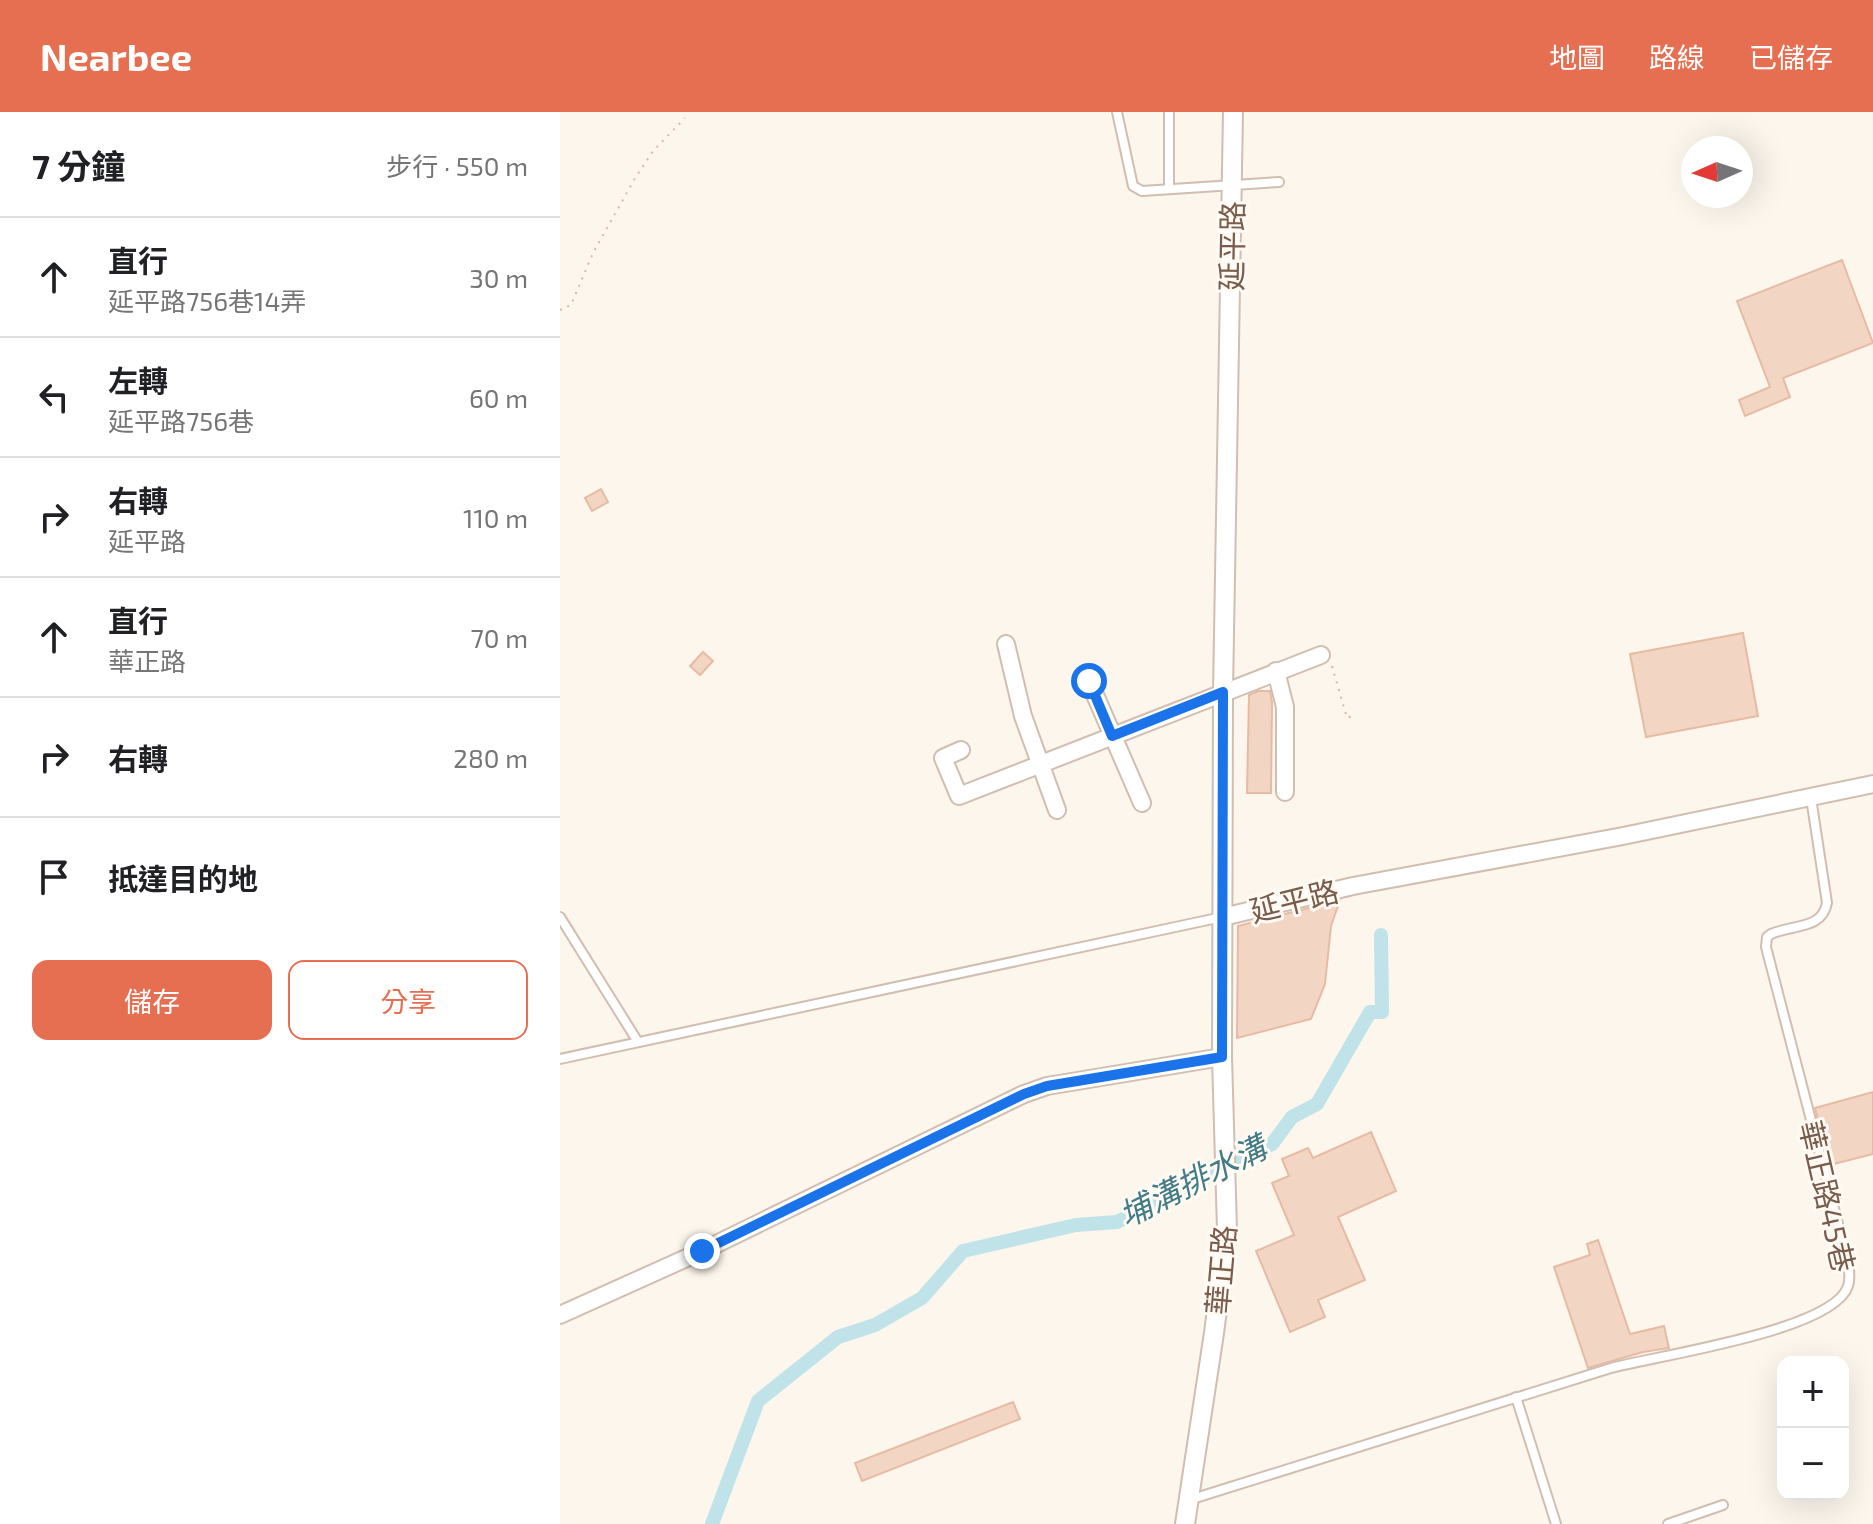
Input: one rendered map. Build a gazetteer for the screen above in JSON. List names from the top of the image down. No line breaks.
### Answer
{"streets":{"street":["延平路","華正路"],"lane":["華正路45巷"]},"crossings":[["延平路","華正路45巷"],["延平路","華正路"],["華正路45巷","華正路"]],"water":["埔溝排水溝"],"north":"left","page":{"header":"Nearbee","nav":["地圖","路線","已儲存"],"heading":["7 分鐘","步行 · 550 m"],"list":[["直行","延平路756巷14弄","30 m"],["左轉","延平路756巷","60 m"],["右轉","延平路","110 m"],["直行","華正路","70 m"],["右轉","280 m"],"抵達目的地"],"buttons":["儲存","分享"],"map_buttons":["+","−"]}}
